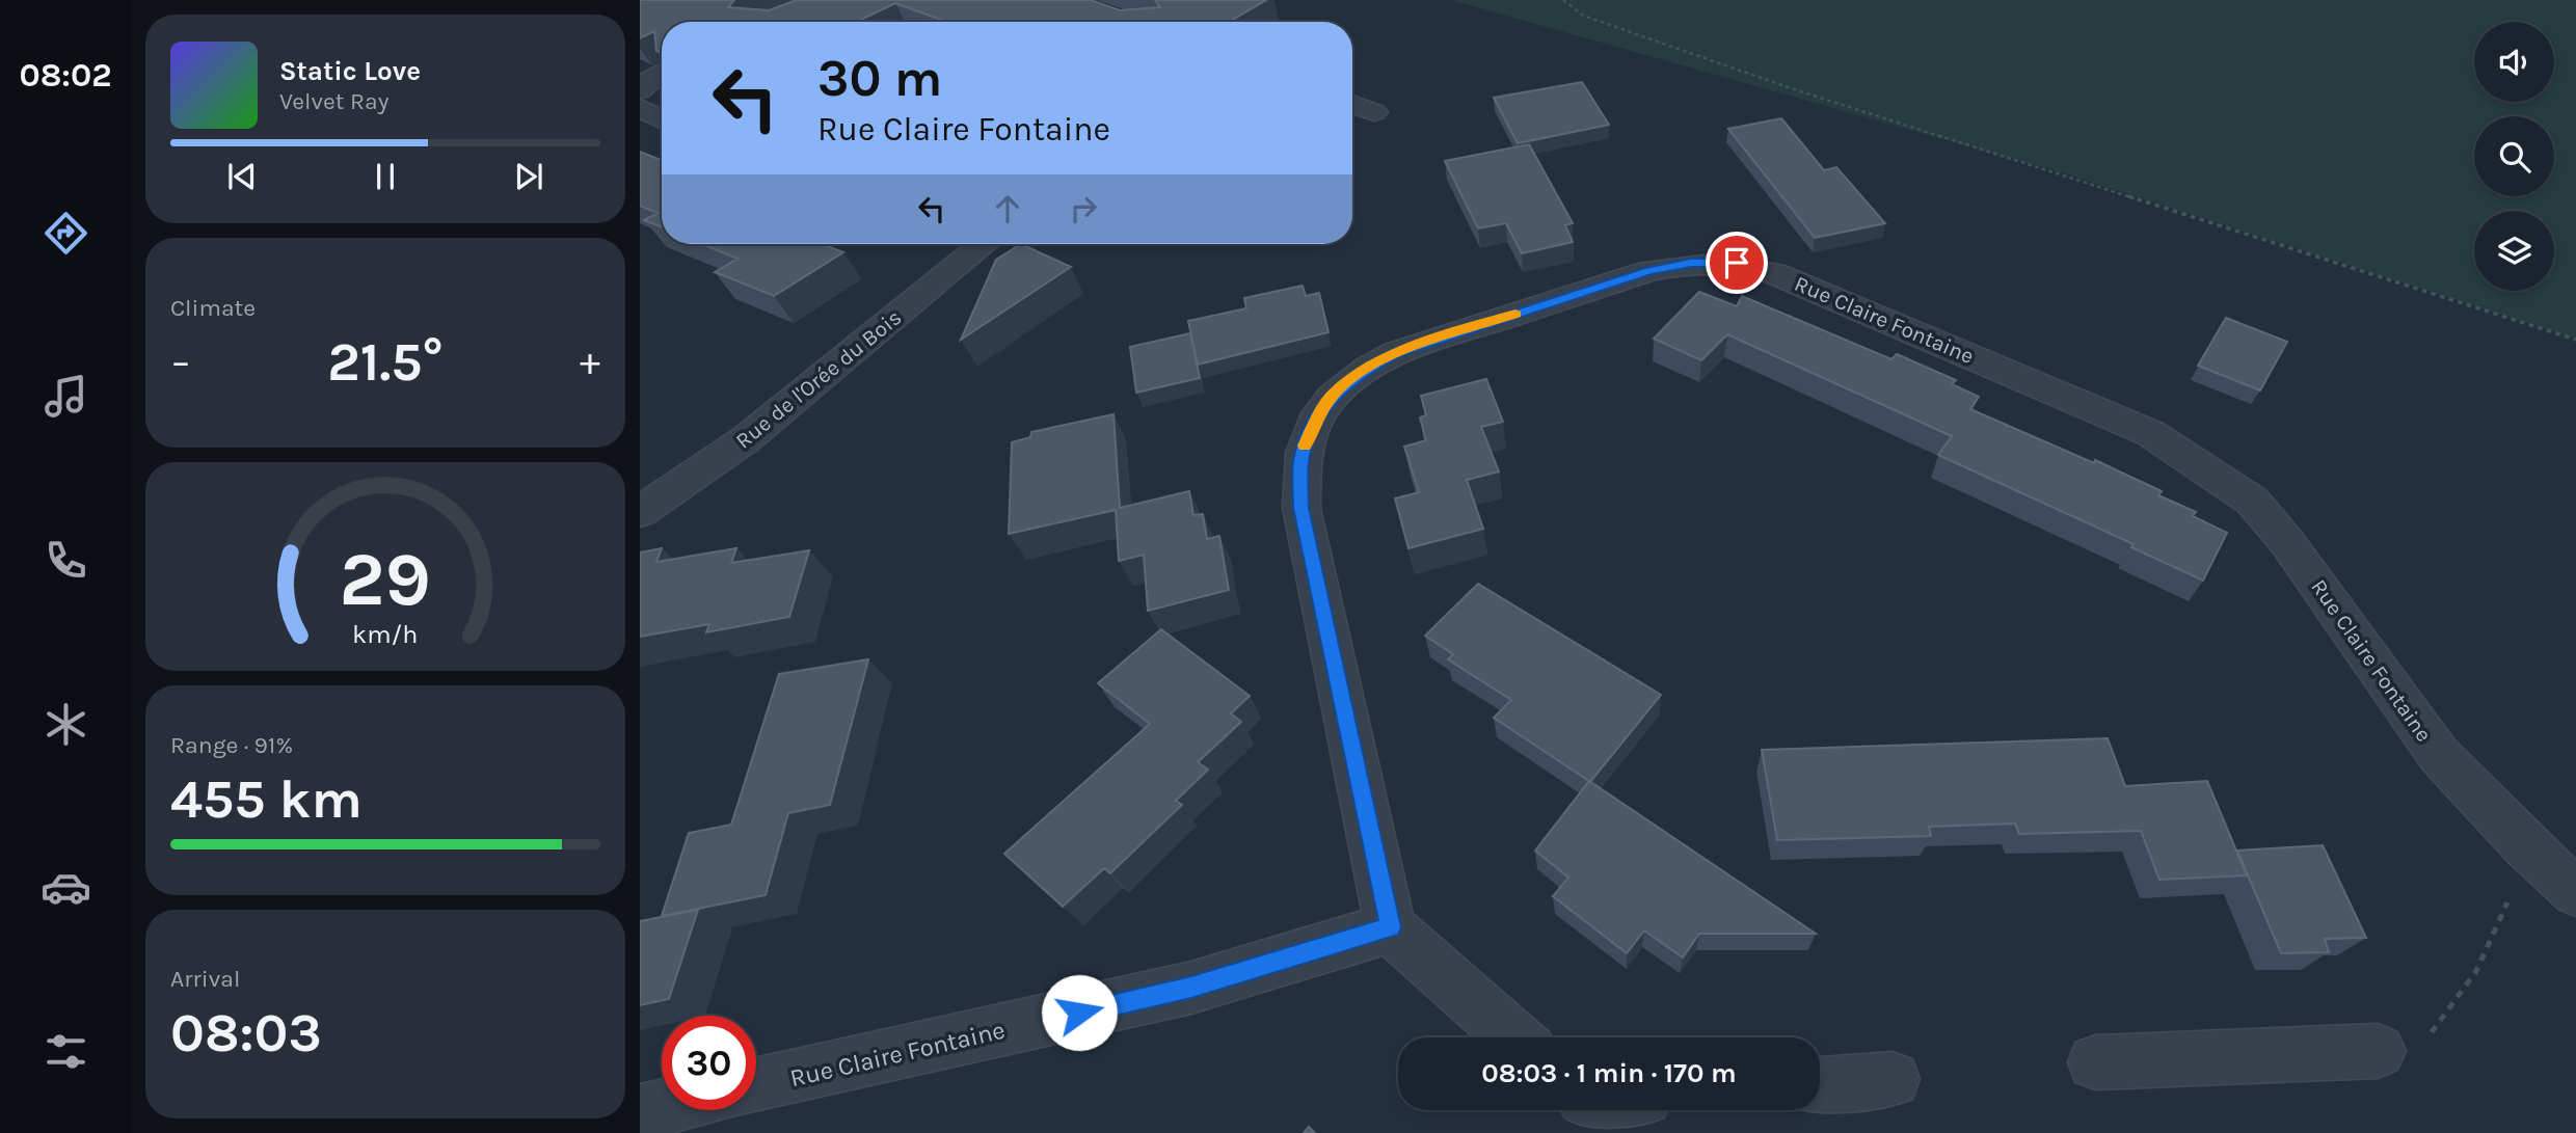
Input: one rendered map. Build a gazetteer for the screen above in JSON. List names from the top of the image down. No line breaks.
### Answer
{"streets":{"street":["Rue Claire Fontaine","Rue de l'Orée du Bois"]},"page":{"tabs":"08:02","turn":["30 m","Rue Claire Fontaine"],"song":["Static Love","Velvet Ray"],"tile":["Climate",["Range · 91%","455 km"],["Arrival","08:03"]],"heat":["−","21.5°","+"],"limit":"30","trip":"08:03 · 1 min · 170 m","gauge":["29","km/h"]}}
